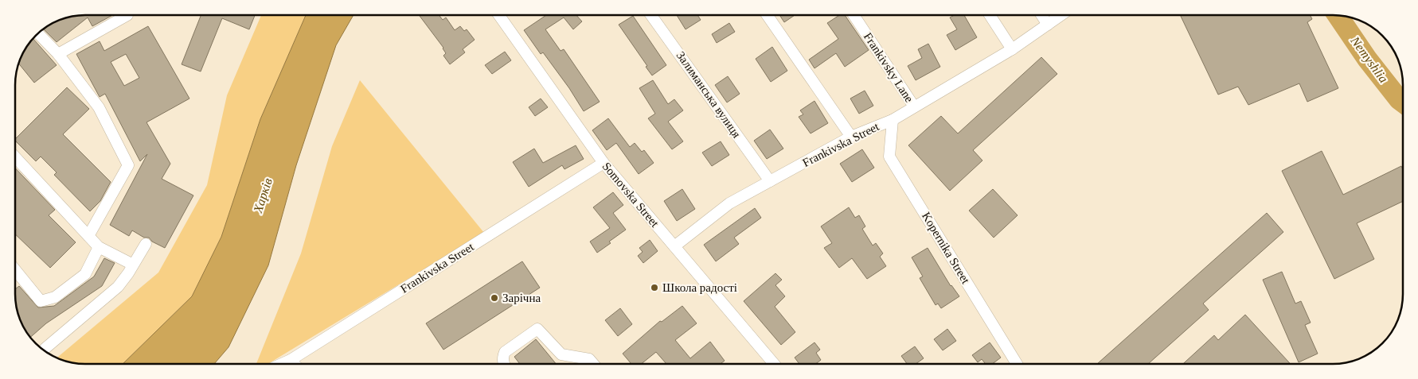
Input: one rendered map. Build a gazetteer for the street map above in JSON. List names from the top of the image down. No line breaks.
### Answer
{"streets":{"street":["Frankivsky Lane","Залиманська вулиця","Frankivska Street","Somovska Street","Kopernika Street"]},"crossings":[["Frankivsky Lane","Frankivska Street"],["Залиманська вулиця","Frankivska Street"],["Frankivska Street","Somovska Street"],["Frankivska Street","Kopernika Street"]],"water":["Nemyshlia","Харків"],"places":["Школа радості","Зарічна"]}
